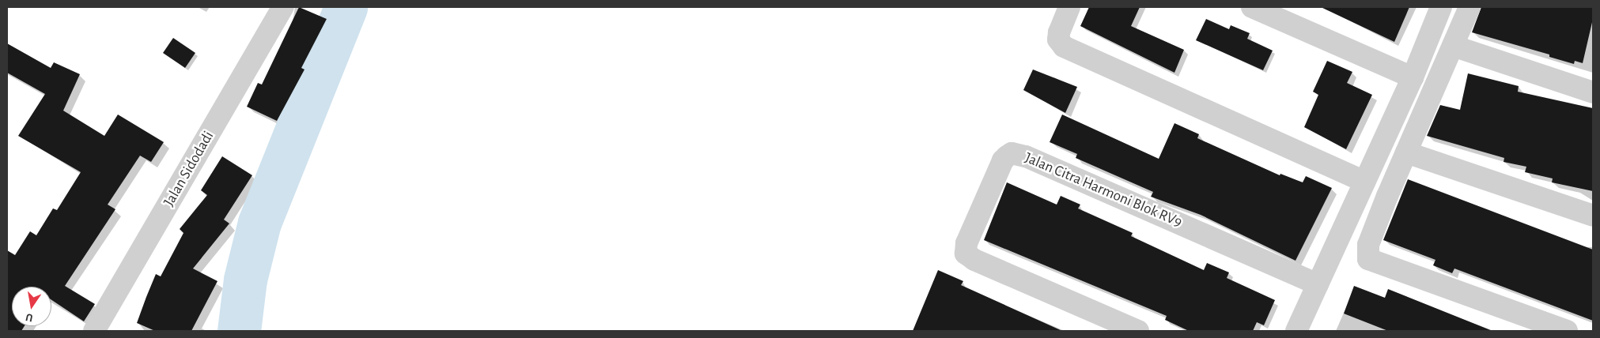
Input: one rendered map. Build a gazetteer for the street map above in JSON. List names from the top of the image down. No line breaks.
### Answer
{"streets":{"street":["Jalan Sidodadi","Jalan Citra Harmoni Blok RV9"]},"north":"bottom"}
